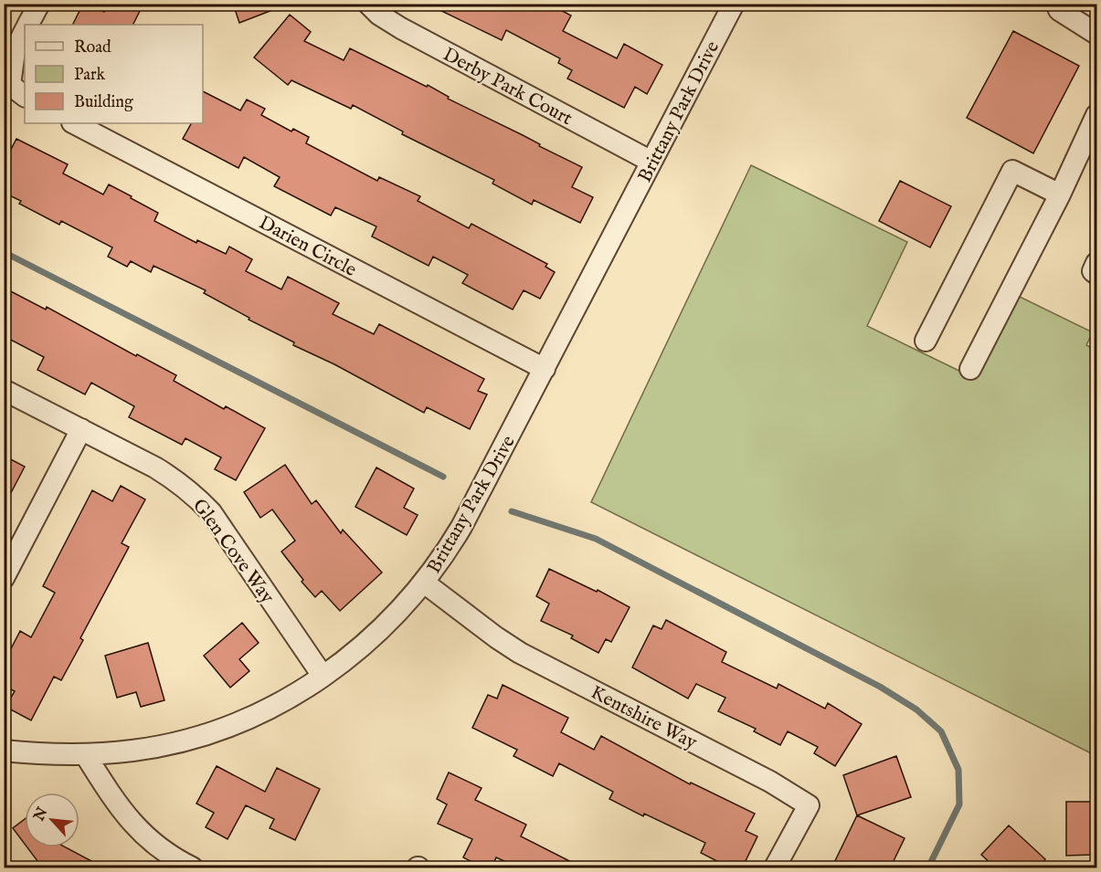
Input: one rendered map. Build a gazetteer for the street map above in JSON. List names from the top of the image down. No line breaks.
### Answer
{"streets":{"street":["Derby Park Court","Brittany Park Drive","Darien Circle","Glen Cove Way","Kentshire Way"]},"crossings":[["Derby Park Court","Brittany Park Drive"],["Brittany Park Drive","Darien Circle"],["Brittany Park Drive","Glen Cove Way"],["Brittany Park Drive","Kentshire Way"]],"legend":["Road","Park","Building"],"north":"top left"}
